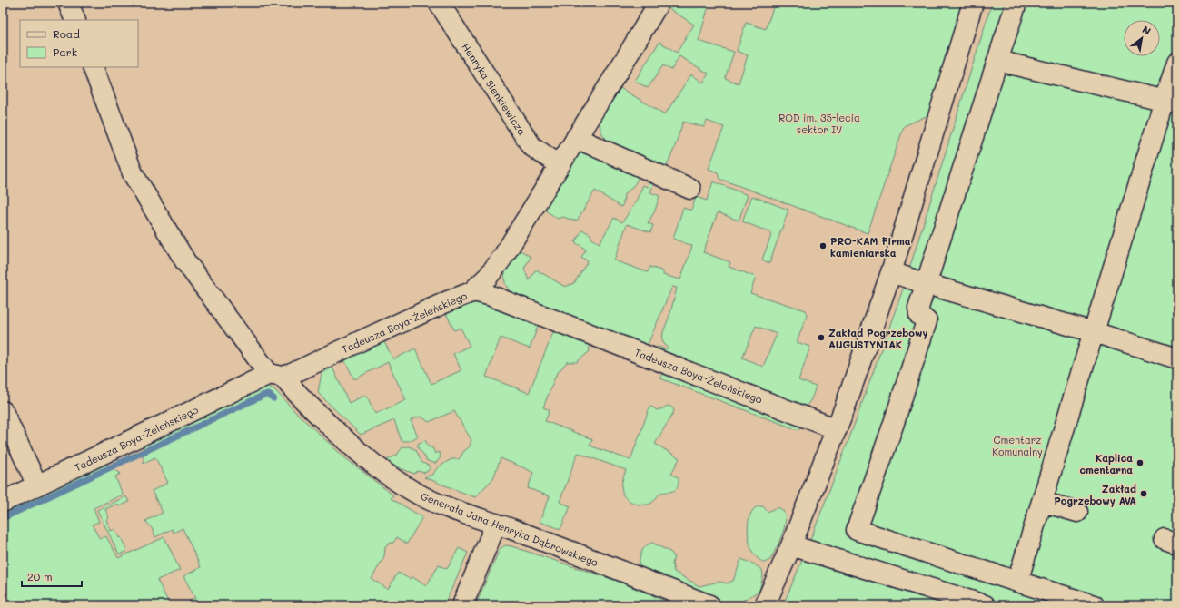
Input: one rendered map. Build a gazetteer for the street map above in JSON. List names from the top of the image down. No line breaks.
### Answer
{"streets":{"street":["Henryka Sienkiewicza","Tadeusza Boya-Żeleńskiego","Generała Jana Henryka Dąbrowskiego"]},"crossings":[["Tadeusza Boya-Żeleńskiego","Generała Jana Henryka Dąbrowskiego"]],"parks":["ROD im. 35-lecia sektor IV","Cmentarz Komunalny"],"places":["PRO-KAM Firma kamieniarska","Zakład Pogrzebowy AUGUSTYNIAK","Kaplica cmentarna","Zakład Pogrzebowy AVA"],"legend":["Road","Park"],"scale_bar":"20 m","north":"top right"}
